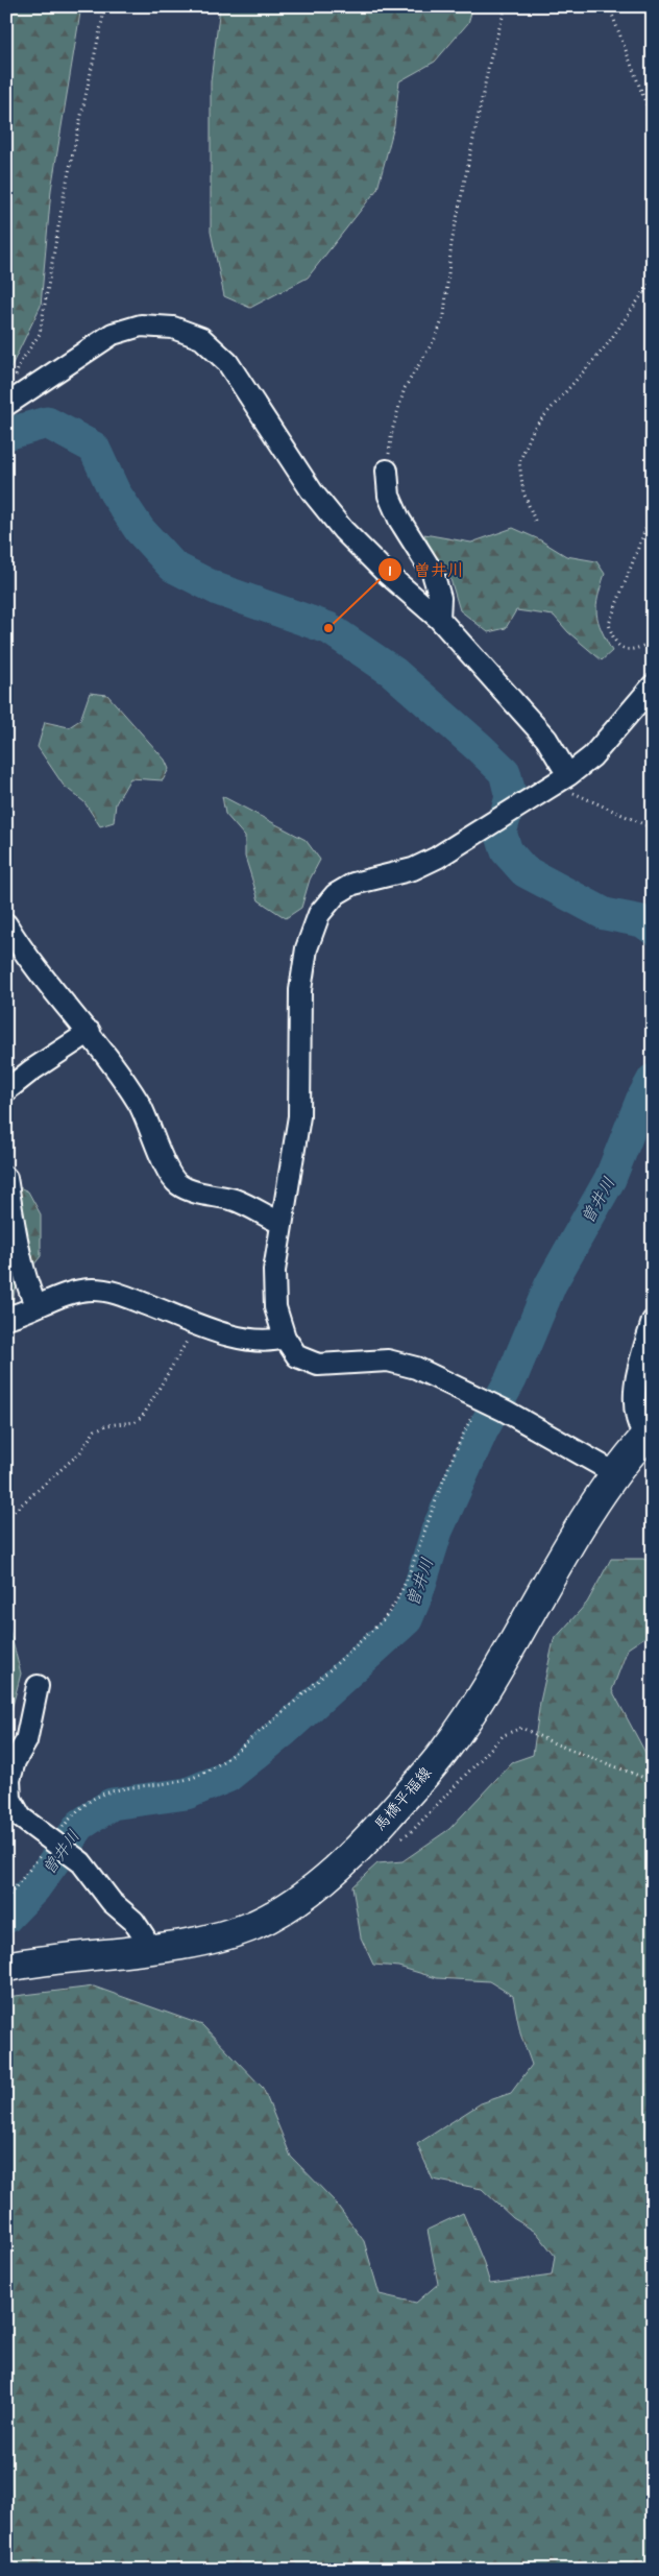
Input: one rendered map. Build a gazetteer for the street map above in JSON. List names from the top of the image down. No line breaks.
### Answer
{"streets":{"main road":["馬橋平福線"]},"water":["曽井川"],"places":["曽井川"]}
